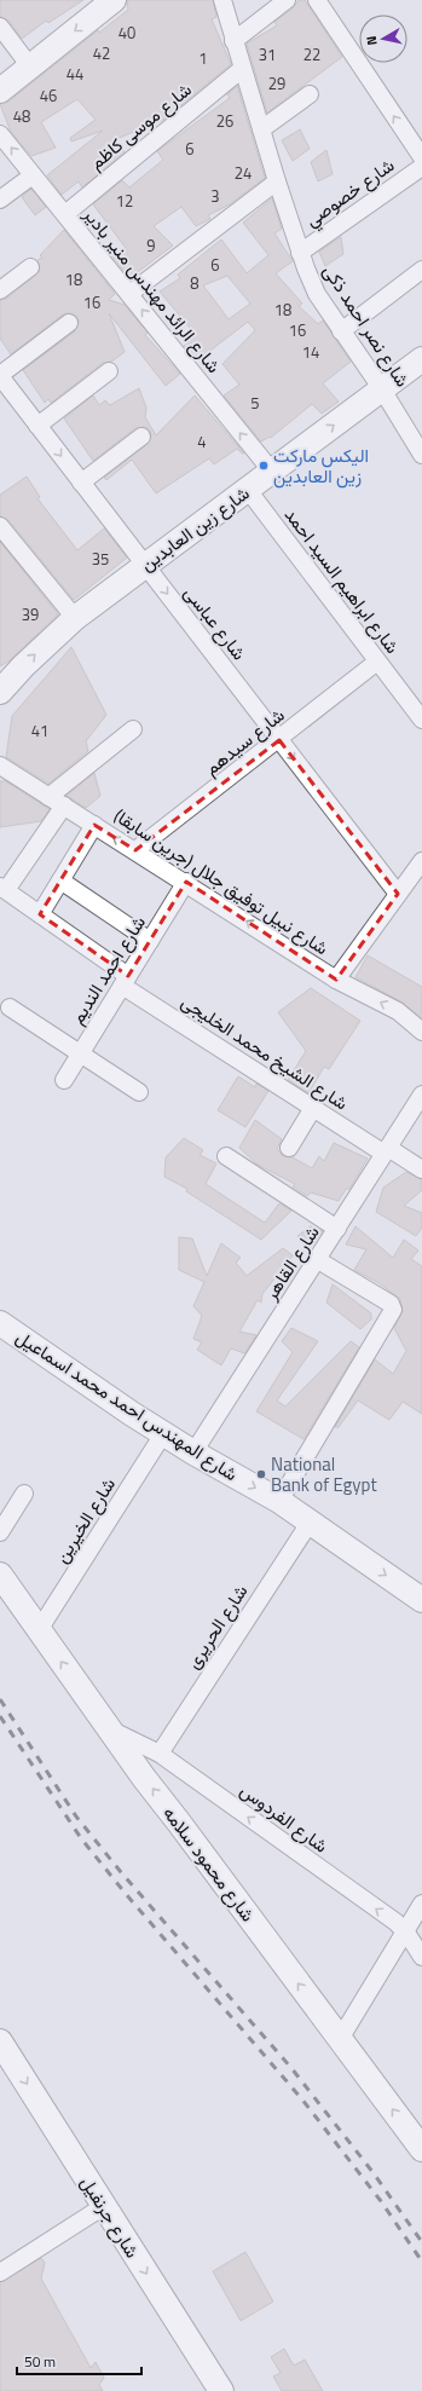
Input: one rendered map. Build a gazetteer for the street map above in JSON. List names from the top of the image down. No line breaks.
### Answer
{"streets":{"street":["شارع موسى كاظم","شارع خصوصي","شارع الرائد مهندس منير بادير","شارع نصر احمد ذكى","شارع زين العابدين","شارع ابراهيم السيد احمد","شارع عباسى","شارع سيدهم","شارع نبيل توفيق جلال (جرين سابقا)","شارع احمد النديم","شارع الشيخ محمد الخليجى","شارع القاهر","شارع المهندس احمد محمد اسماعيل","شارع الخيرين","شارع الحريرى","شارع الفردوس","شارع محمود سلامه","شارع جرنفيل"]},"crossings":[["شارع موسى كاظم","شارع الرائد مهندس منير بادير"],["شارع موسى كاظم","شارع نصر احمد ذكى"],["شارع خصوصي","شارع نصر احمد ذكى"],["شارع الرائد مهندس منير بادير","شارع زين العابدين"],["شارع نصر احمد ذكى","شارع زين العابدين"],["شارع زين العابدين","شارع ابراهيم السيد احمد"],["شارع زين العابدين","شارع عباسى"],["شارع ابراهيم السيد احمد","شارع سيدهم"],["شارع عباسى","شارع سيدهم"],["شارع سيدهم","شارع نبيل توفيق جلال (جرين سابقا)"],["شارع نبيل توفيق جلال (جرين سابقا)","شارع احمد النديم"],["شارع احمد النديم","شارع الشيخ محمد الخليجى"],["شارع الشيخ محمد الخليجى","شارع القاهر"],["شارع القاهر","شارع المهندس احمد محمد اسماعيل"],["شارع المهندس احمد محمد اسماعيل","شارع الخيرين"],["شارع المهندس احمد محمد اسماعيل","شارع الحريرى"],["شارع الخيرين","شارع محمود سلامه"],["شارع الحريرى","شارع الفردوس"],["شارع الفردوس","شارع محمود سلامه"]],"one_way":["شارع الرائد مهندس منير بادير","شارع زين العابدين","شارع عباسى","شارع نبيل توفيق جلال (جرين سابقا)","شارع المهندس احمد محمد اسماعيل","شارع الفردوس","شارع محمود سلامه","شارع جرنفيل"],"places":["اليكس ماركت زين العابدين","National Bank of Egypt"],"house_numbers":["40","42","31","22","1","44","29","46","48","26","6","24","3","12","9","6","18","8","16","18","16","14","5","4","35","39","41"],"scale_bar":"50 m","north":"left"}
